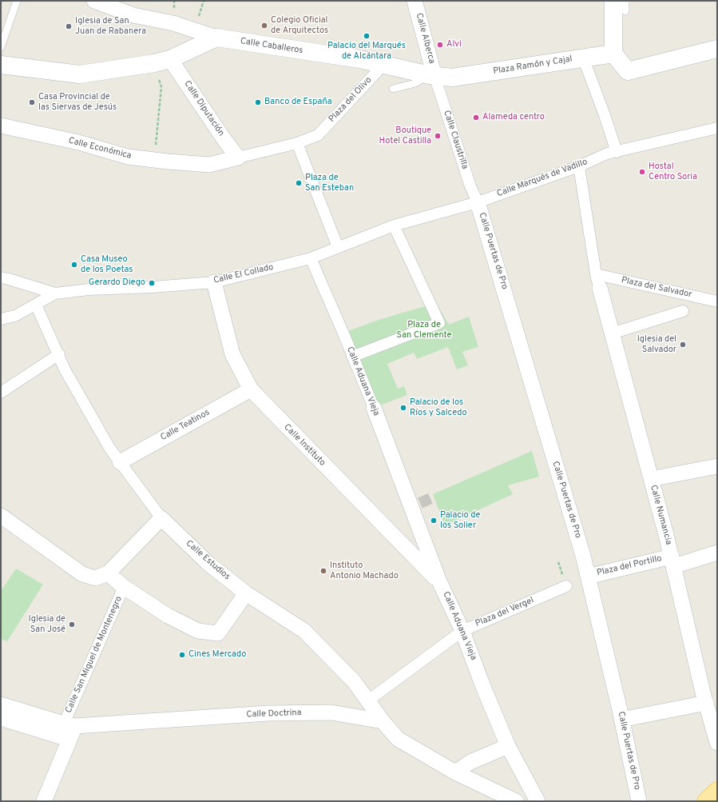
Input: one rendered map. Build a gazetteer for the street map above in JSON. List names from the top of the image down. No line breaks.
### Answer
{"streets":{"street":["Calle Alberca","Calle Caballeros","Plaza Ramón y Cajal","Plaza del Olivo","Calle Diputación","Calle Claustrilla","Calle Económica","Calle Marqués de Vadillo","Calle Puertas de Pro","Calle El Collado","Plaza del Salvador","Calle Aduana Vieja","Calle Teatinos","Calle Instituto","Calle Numancia","Calle Estudios","Plaza del Portillo","Plaza del Vergel","Calle San Miguel de Montenegro","Calle Doctrina"]},"crossings":[["Calle Alberca","Calle Caballeros"],["Calle Alberca","Calle Claustrilla"],["Calle Caballeros","Plaza Ramón y Cajal"],["Calle Caballeros","Plaza del Olivo"],["Calle Caballeros","Calle Claustrilla"],["Calle Diputación","Calle Económica"],["Calle Claustrilla","Calle Marqués de Vadillo"],["Calle Claustrilla","Calle Puertas de Pro"],["Calle Claustrilla","Calle El Collado"],["Calle Marqués de Vadillo","Calle Puertas de Pro"],["Calle Marqués de Vadillo","Calle El Collado"],["Calle Puertas de Pro","Calle El Collado"],["Calle Puertas de Pro","Plaza del Portillo"],["Calle El Collado","Calle Aduana Vieja"],["Calle El Collado","Calle Instituto"],["Plaza del Salvador","Calle Numancia"],["Calle Aduana Vieja","Calle Instituto"],["Calle Aduana Vieja","Plaza del Vergel"],["Calle Teatinos","Calle Instituto"],["Calle Teatinos","Calle Estudios"],["Calle Numancia","Plaza del Portillo"],["Calle Estudios","Plaza del Vergel"],["Calle Estudios","Calle Doctrina"],["Calle San Miguel de Montenegro","Calle Doctrina"]],"parks":["Plaza de San Clemente"],"places":["Colegio Oficial de Arquitectos","Iglesia de San Juan de Rabanera","Palacio del Marqués de Alcántara","Alvi","Casa Provincial de las Siervas de Jesús","Banco de España","Alameda centro","Boutique Hotel Castilla","Hostal Centro Soria","Plaza de San Esteban","Casa Museo de los Poetas","Gerardo Diego","Iglesia del Salvador","Palacio de los Ríos y Salcedo","Palacio de los Solier","Instituto Antonio Machado","Iglesia de San José","Cines Mercado"]}
